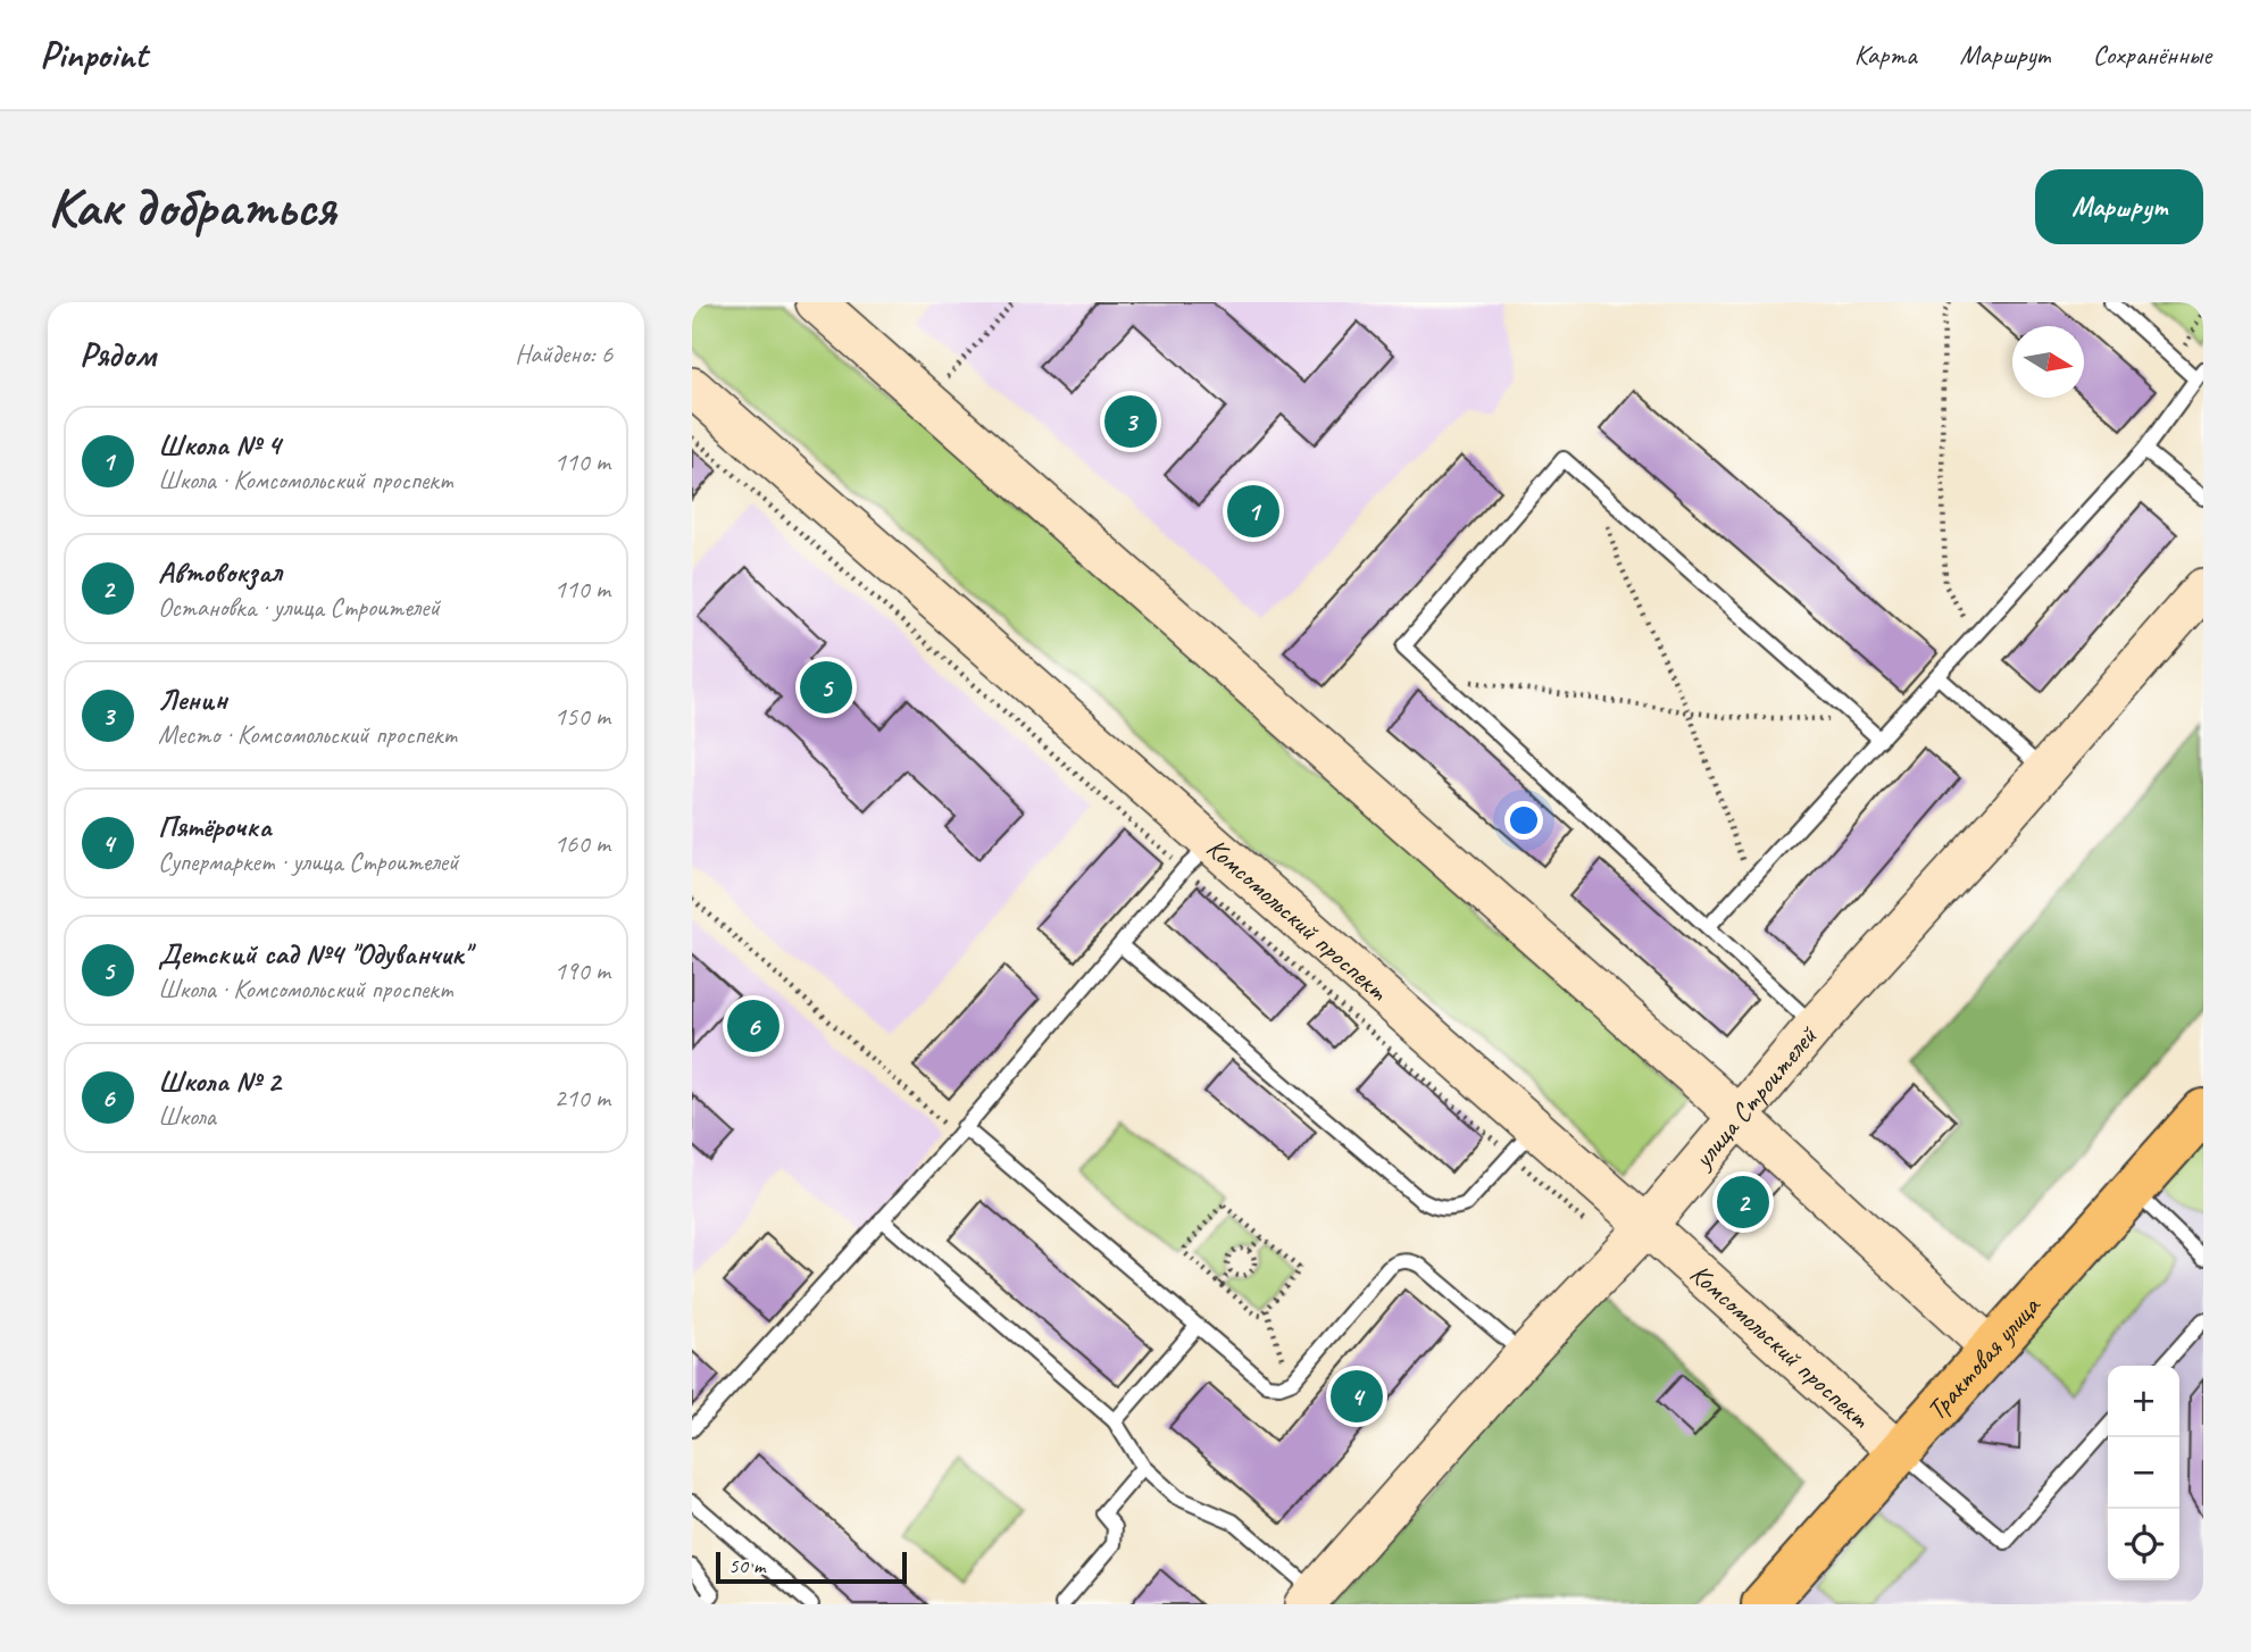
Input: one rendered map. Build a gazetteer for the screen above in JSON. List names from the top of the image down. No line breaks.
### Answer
{"streets":{"main road":["Комсомольский проспект","улица Строителей","Трактовая улица"]},"crossings":[["Комсомольский проспект","улица Строителей"],["Комсомольский проспект","Трактовая улица"]],"scale_bar":"50 m","north":"right","page":{"header":"Pinpoint","nav":["Карта","Маршрут","Сохранённые"],"buttons":"Маршрут","title":"Как добраться","heading":["Рядом","Найдено: 6"],"pins":["3","1","5","6","2","4"],"list":[{"mark":"1","name":"Школа № 4","note":"Школа · Комсомольский проспект","value":"110 m"},{"mark":"2","name":"Автовокзал","note":"Остановка · улица Строителей","value":"110 m"},{"mark":"3","name":"Ленин","note":"Место · Комсомольский проспект","value":"150 m"},{"mark":"4","name":"Пятёрочка","note":"Супермаркет · улица Строителей","value":"160 m"},{"mark":"5","name":"Детский сад №4 \"Одуванчик\"","note":"Школа · Комсомольский проспект","value":"190 m"},{"mark":"6","name":"Школа № 2","note":"Школа","value":"210 m"}],"map_buttons":["+","−"],"scale":"50 m"}}
